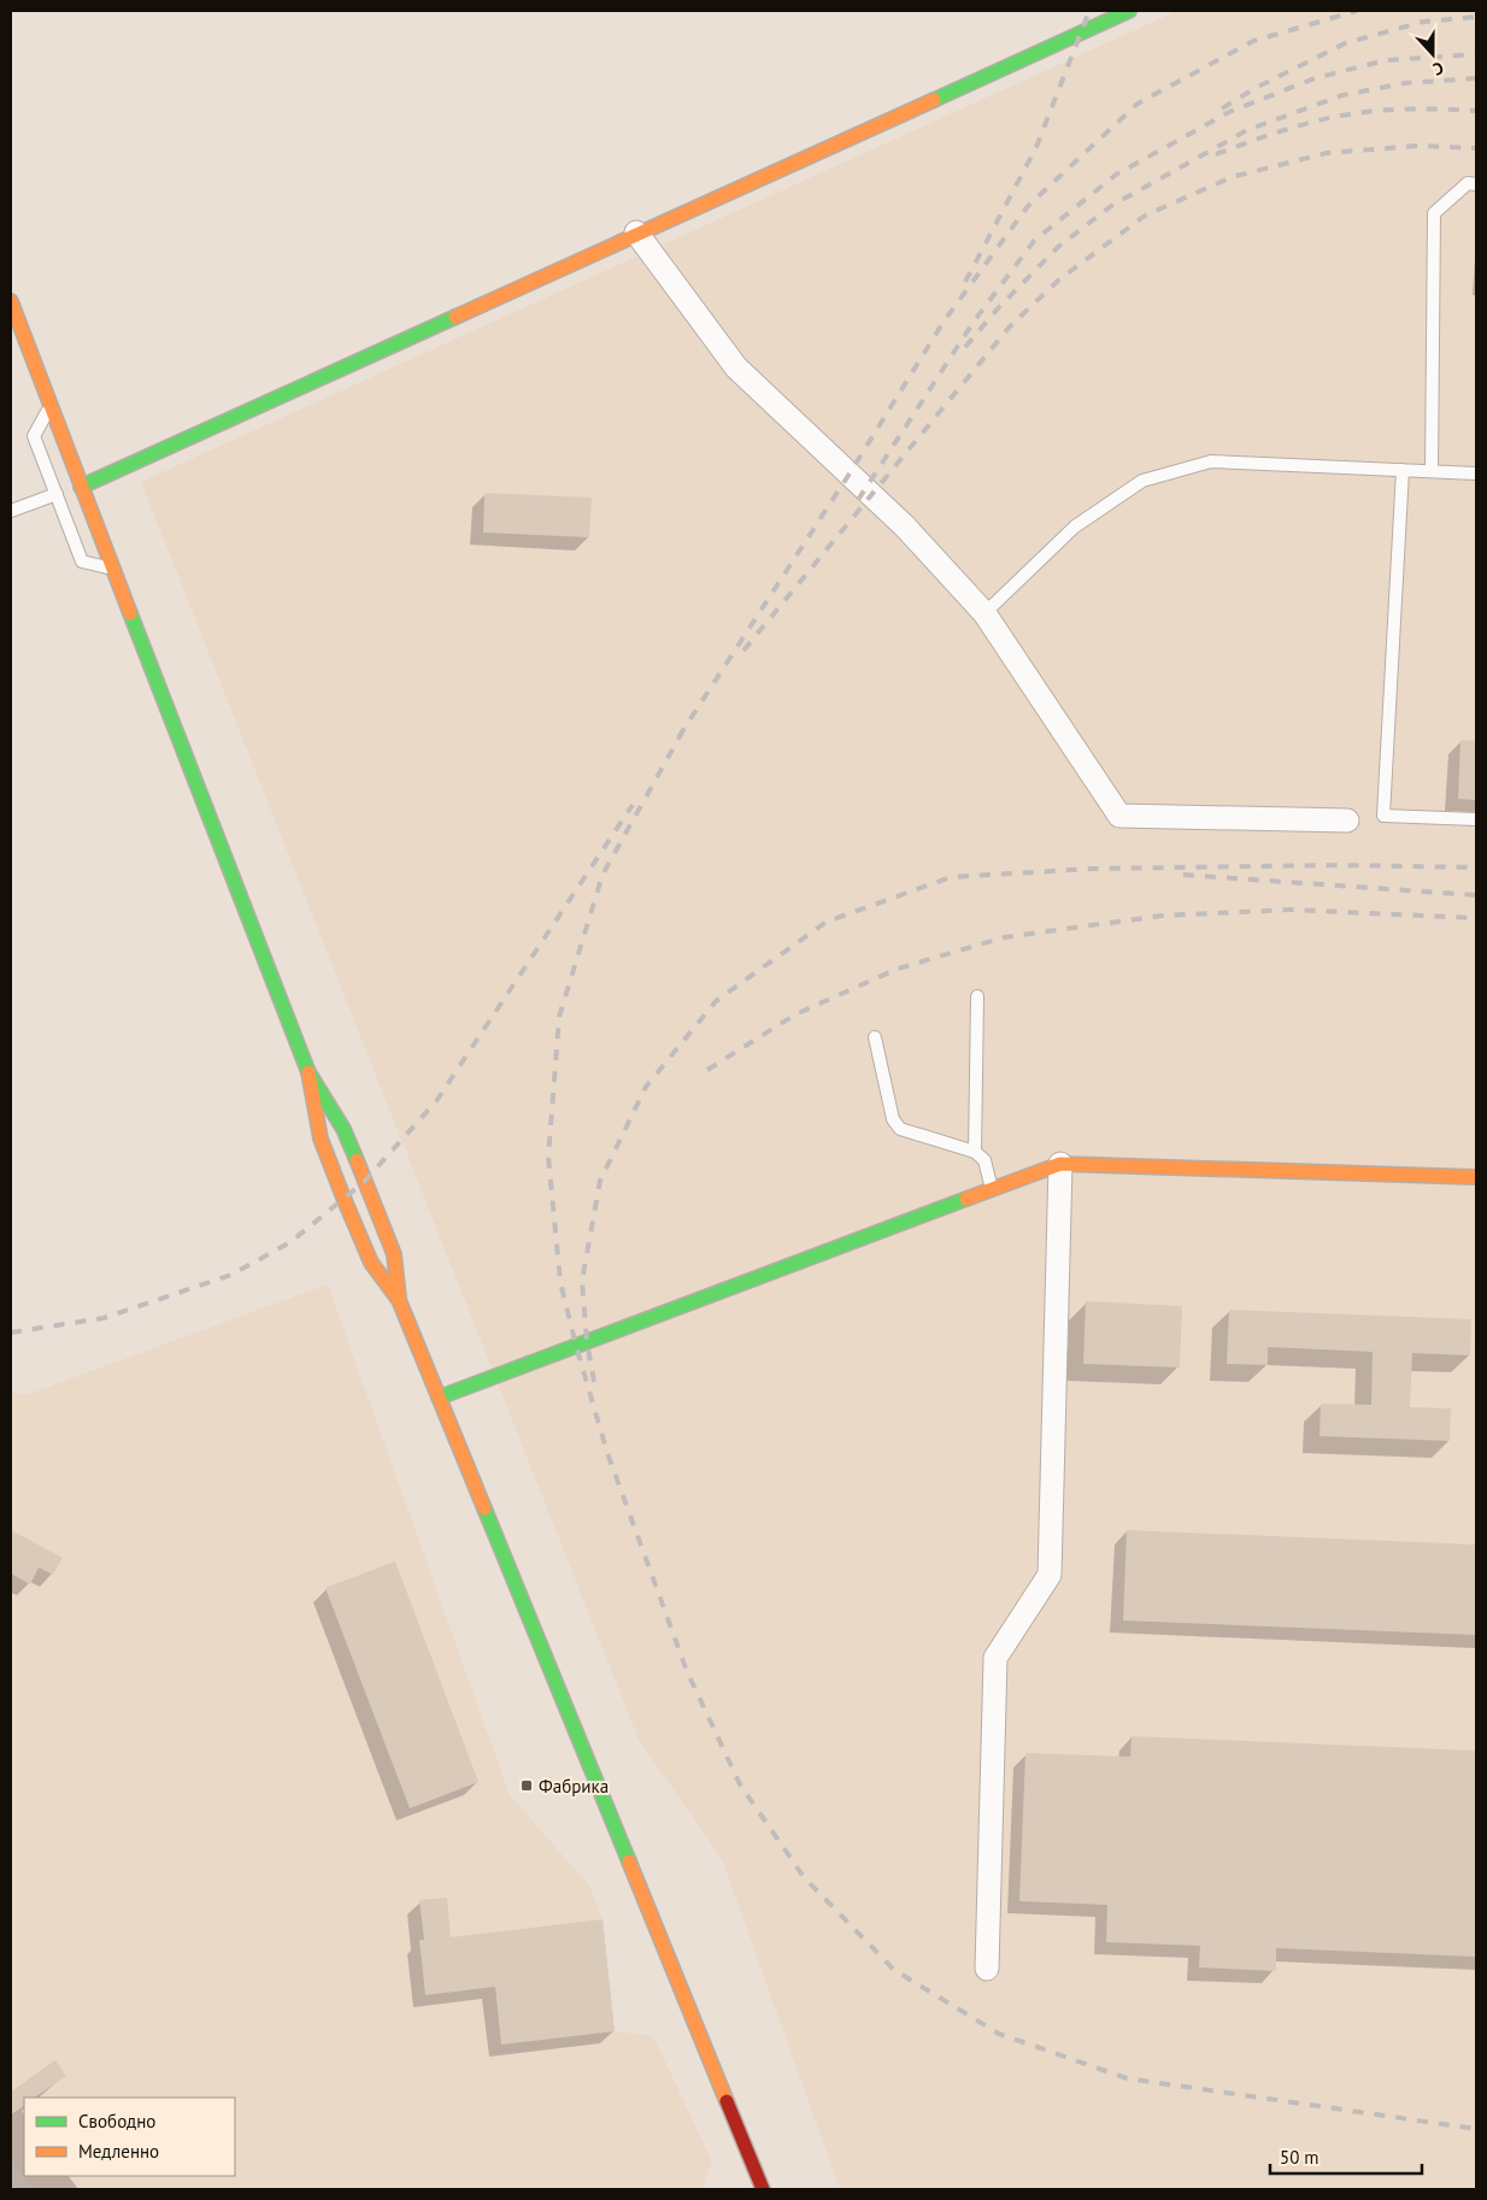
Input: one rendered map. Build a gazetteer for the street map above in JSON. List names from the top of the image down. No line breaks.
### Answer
{"places":{"transit":["Фабрика"]},"legend":["Свободно","Медленно"],"scale_bar":"50 m","north":"bottom"}
